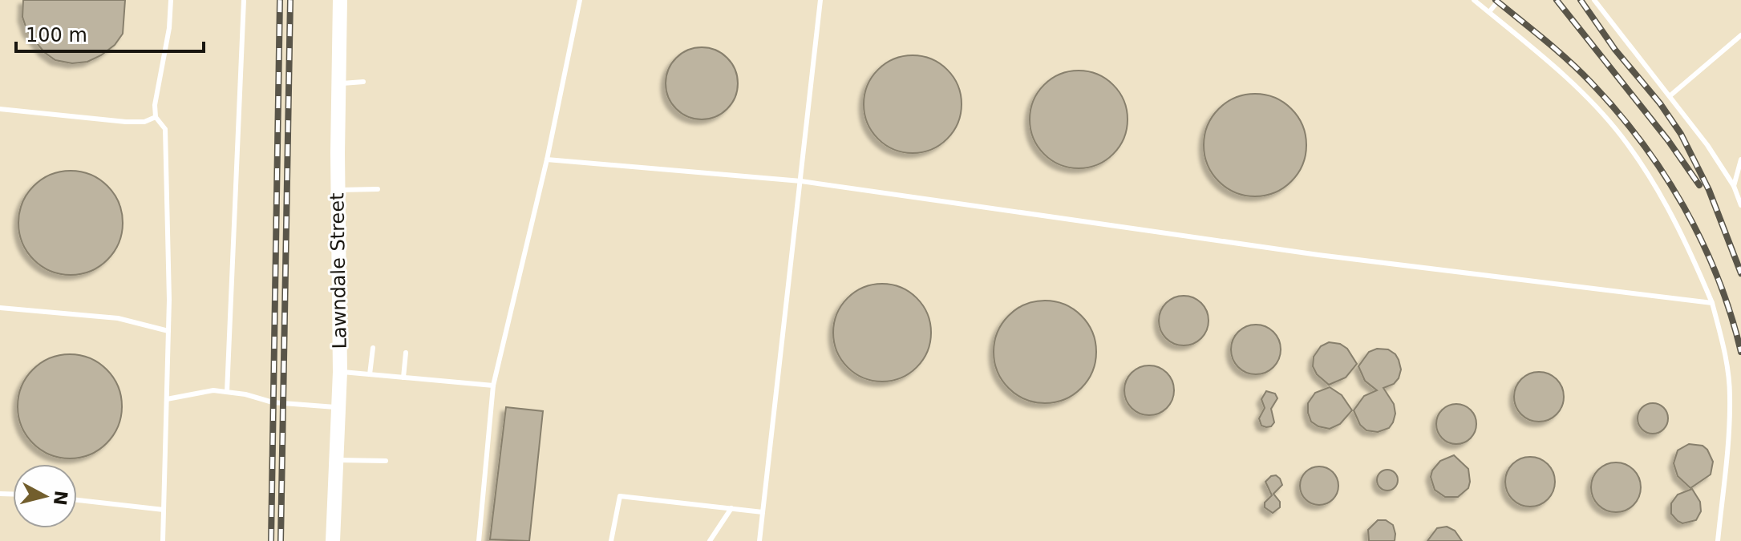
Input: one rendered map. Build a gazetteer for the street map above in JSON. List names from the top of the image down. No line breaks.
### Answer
{"streets":{"main road":["Lawndale Street"]},"scale_bar":"100 m","north":"right"}
